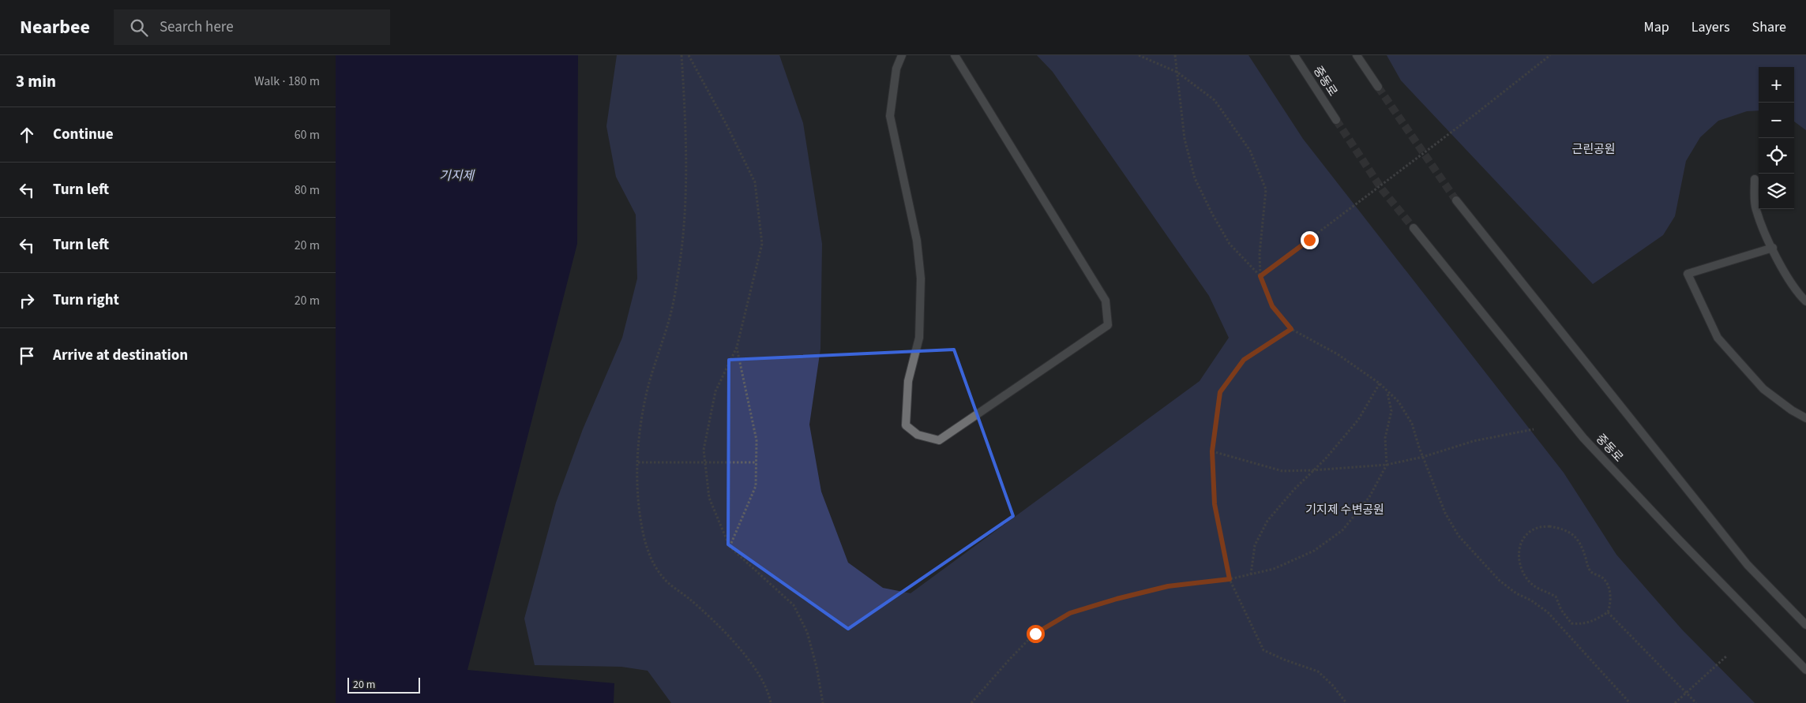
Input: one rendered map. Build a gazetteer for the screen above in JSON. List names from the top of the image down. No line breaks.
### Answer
{"streets":{"street":["중동로"]},"water":["기지제"],"parks":["근린공원","기지제 수변공원"],"scale_bar":"20 m","page":{"header":"Nearbee","search":"Search here","nav":["Map","Layers","Share"],"heading":["3 min","Walk · 180 m"],"map_buttons":["+","−"],"list":[["Continue","60 m"],["Turn left","80 m"],["Turn left","20 m"],["Turn right","20 m"],"Arrive at destination"],"scale":"20 m"}}
